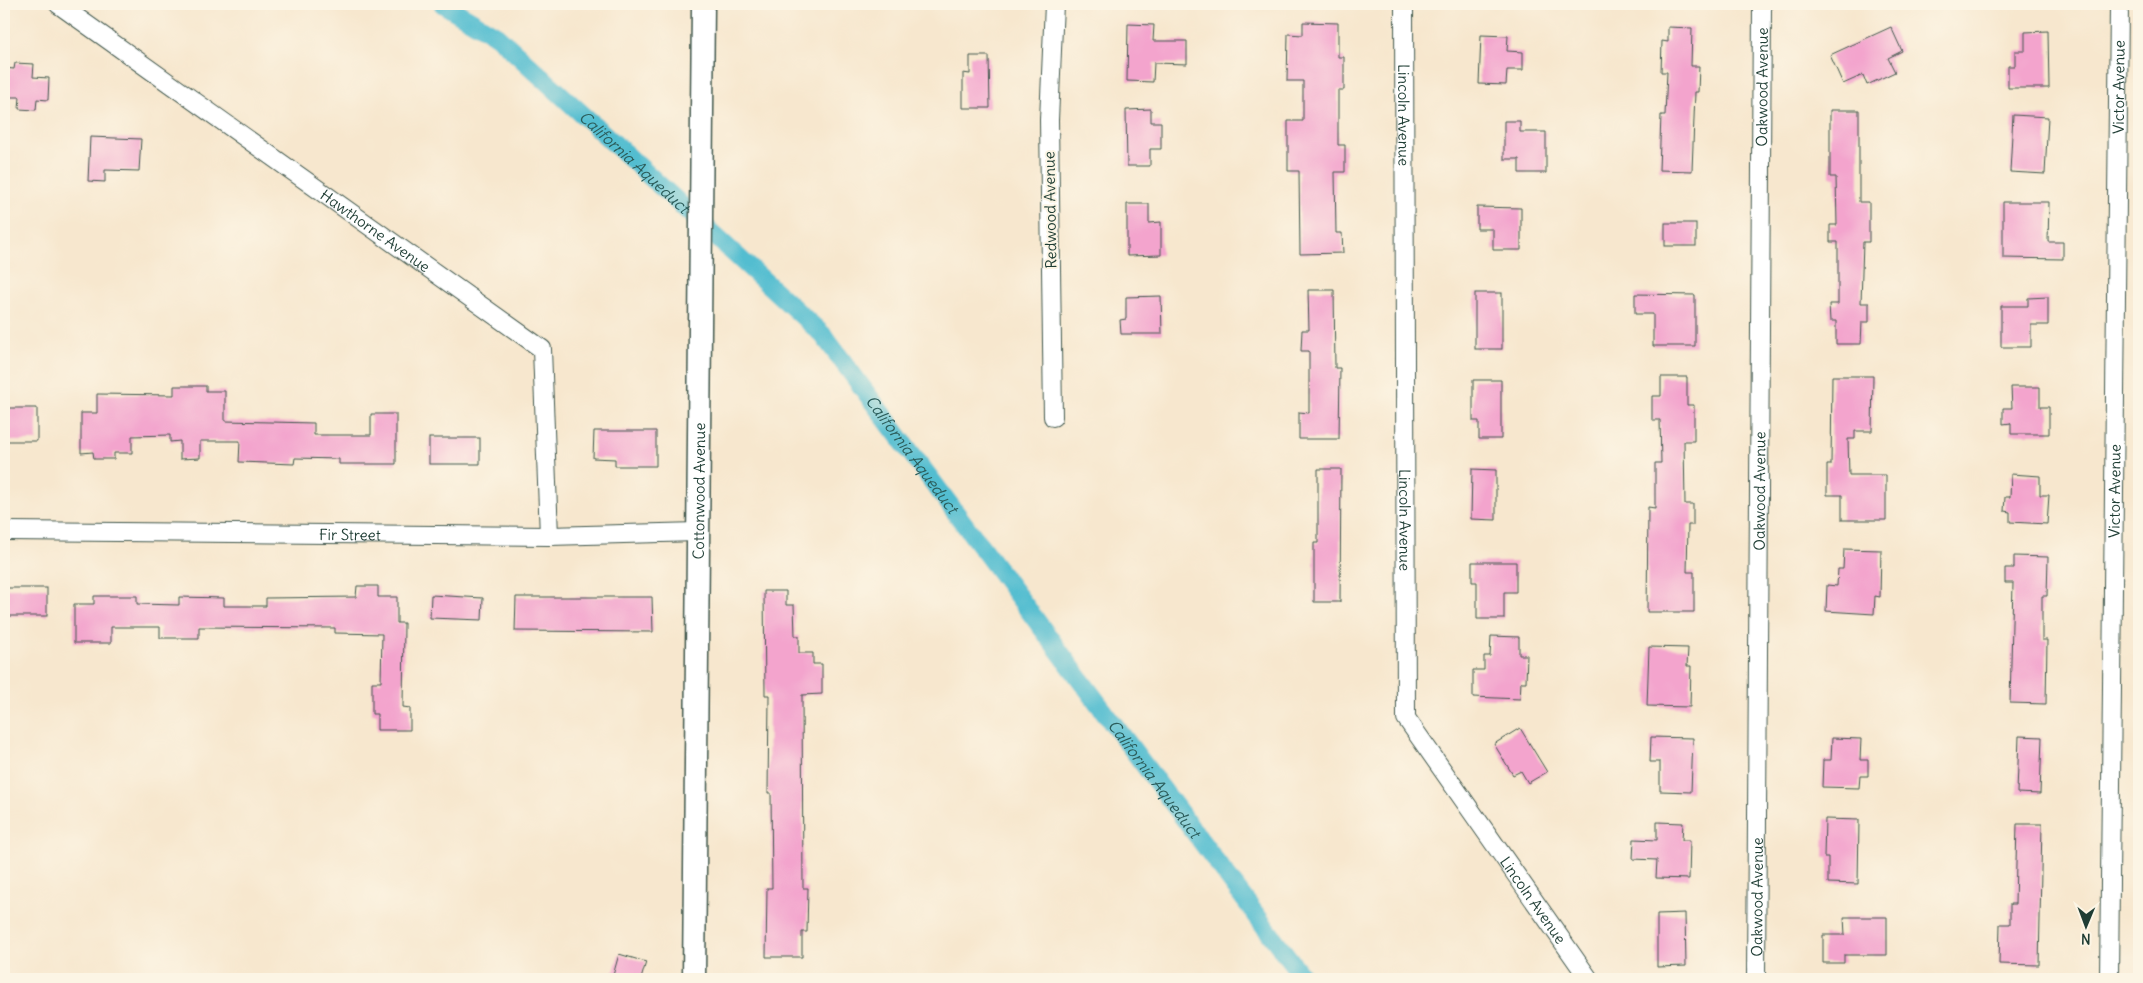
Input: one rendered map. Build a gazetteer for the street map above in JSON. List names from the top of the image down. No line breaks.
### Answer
{"streets":{"street":["Oakwood Avenue","Victor Avenue","Lincoln Avenue","Redwood Avenue","Hawthorne Avenue","Cottonwood Avenue","Fir Street"]},"crossings":[["Hawthorne Avenue","Fir Street"],["Cottonwood Avenue","Fir Street"]],"water":["California Aqueduct"],"north":"bottom"}
